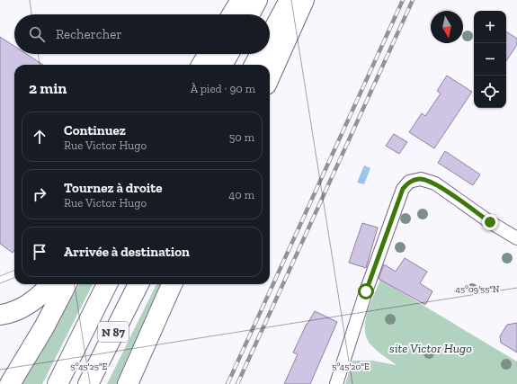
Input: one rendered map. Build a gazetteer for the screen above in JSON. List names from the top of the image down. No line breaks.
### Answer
{"streets":{"highway":["N 87"]},"parks":["site Victor Hugo"],"north":"bottom","page":{"map_buttons":["+","−"],"search":"Rechercher","heading":["2 min","À pied · 90 m"],"list":[["Continuez","Rue Victor Hugo","50 m"],["Tournez à droite","Rue Victor Hugo","40 m"],"Arrivée à destination"]},"coordinates":["45°09'55\"N","5°45'25\"E","5°45'20\"E"]}
